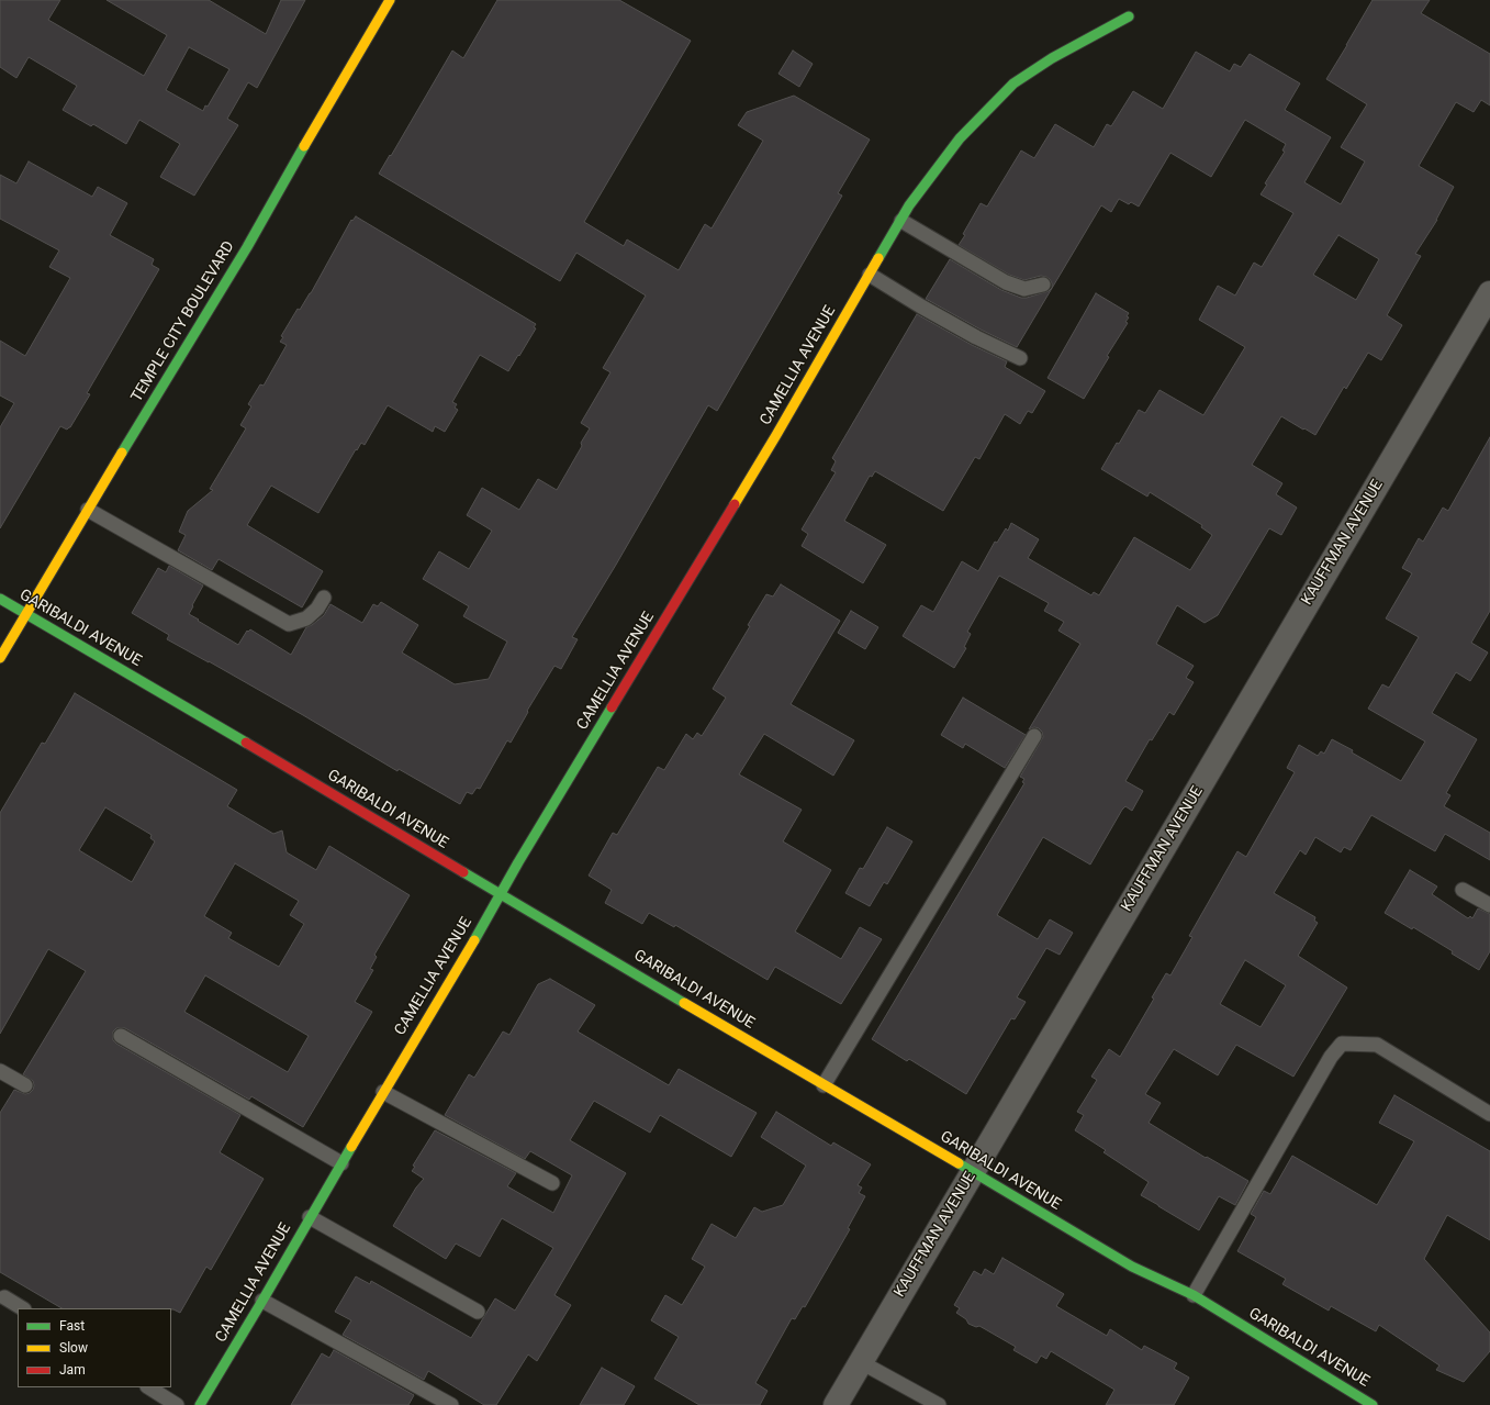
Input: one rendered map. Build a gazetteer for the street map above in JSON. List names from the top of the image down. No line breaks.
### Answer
{"streets":{"street":["TEMPLE CITY BOULEVARD","CAMELLIA AVENUE","KAUFFMAN AVENUE","GARIBALDI AVENUE"]},"crossings":[["TEMPLE CITY BOULEVARD","GARIBALDI AVENUE"],["CAMELLIA AVENUE","GARIBALDI AVENUE"],["KAUFFMAN AVENUE","GARIBALDI AVENUE"]],"legend":["Fast","Slow","Jam"]}
